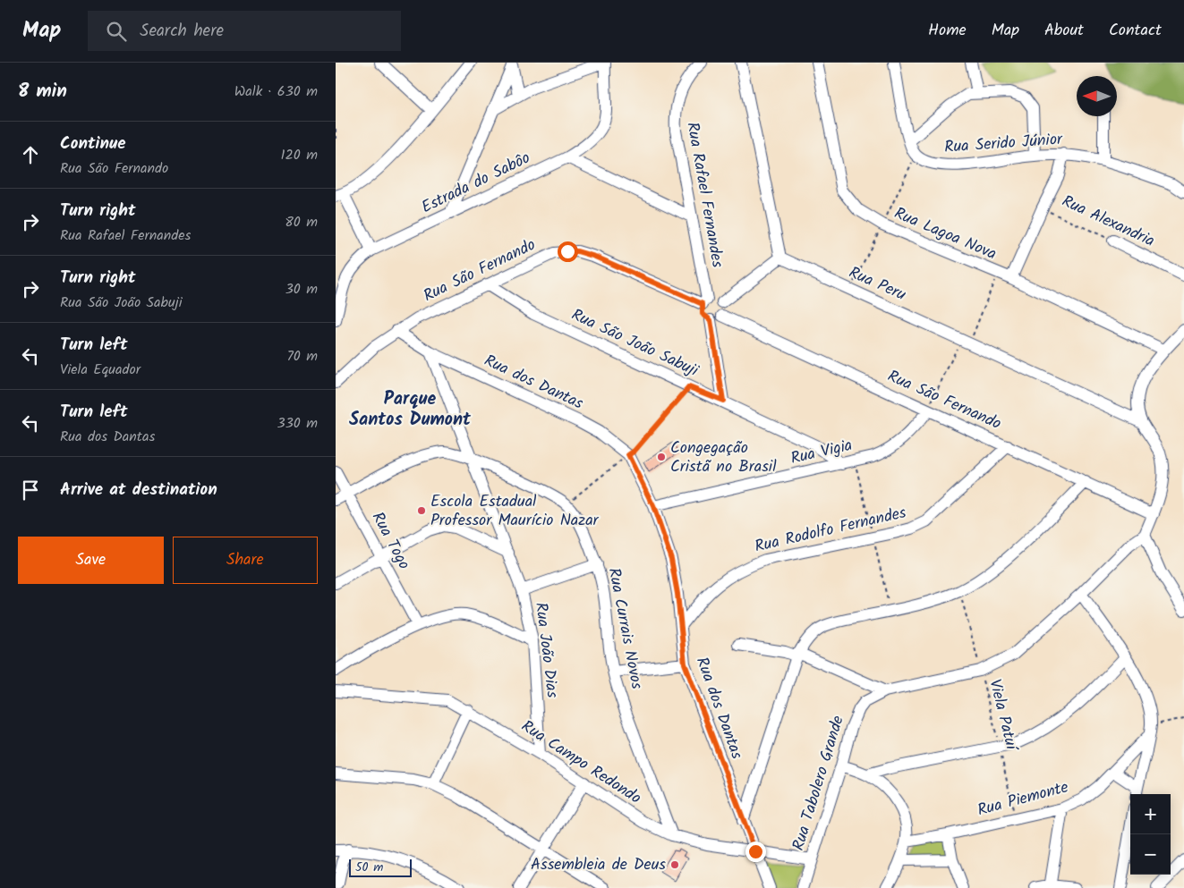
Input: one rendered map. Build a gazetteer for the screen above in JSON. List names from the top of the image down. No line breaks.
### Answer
{"streets":{"street":["Rua Serido Júnior","Estrada do Sabôo","Rua Rafael Fernandes","Rua Alexandria","Rua Lagoa Nova","Rua São Fernando","Rua Peru","Rua São João Sabuji","Rua dos Dantas","Rua Vigia","Rua Rodolfo Fernandes","Rua Togo","Rua Currais Novos","Rua João Dias","Rua Campo Redondo","Rua Tabolero Grande","Rua Piemonte"],"path":["Viela Patuí"]},"crossings":[["Rua Rafael Fernandes","Rua São Fernando"],["Rua São Fernando","Rua São João Sabuji"],["Rua São Fernando","Rua dos Dantas"],["Rua São Fernando","Rua Vigia"],["Rua São Fernando","Rua Rodolfo Fernandes"],["Rua São João Sabuji","Rua Vigia"],["Rua dos Dantas","Rua Vigia"],["Rua dos Dantas","Rua Rodolfo Fernandes"],["Rua dos Dantas","Rua João Dias"],["Rua dos Dantas","Rua Campo Redondo"],["Rua Togo","Rua Currais Novos"],["Rua Currais Novos","Rua João Dias"],["Rua Currais Novos","Rua Campo Redondo"],["Rua João Dias","Rua Campo Redondo"],["Viela Patuí","Rua Tabolero Grande"],["Viela Patuí","Rua Piemonte"],["Rua Campo Redondo","Rua Tabolero Grande"]],"districts":["Parque Santos Dumont"],"places":["Congegação Cristã no Brasil","Escola Estadual Professor Maurício Nazar","Assembleia de Deus"],"scale_bar":"50 m","north":"left","page":{"header":"Map","search":"Search here","nav":["Home","Map","About","Contact"],"heading":["8 min","Walk · 630 m"],"list":[["Continue","Rua São Fernando","120 m"],["Turn right","Rua Rafael Fernandes","80 m"],["Turn right","Rua São João Sabuji","30 m"],["Turn left","Viela Equador","70 m"],["Turn left","Rua dos Dantas","330 m"],"Arrive at destination"],"buttons":["Save","Share"],"map_buttons":["+","−"],"scale":"50 m"}}
